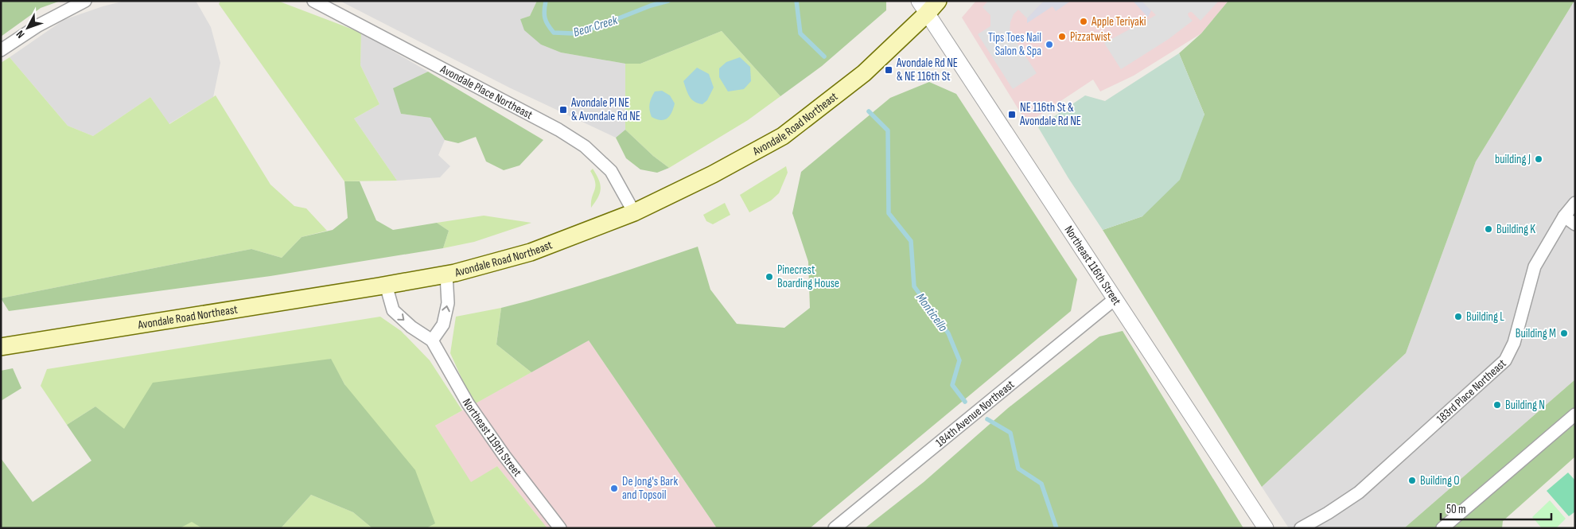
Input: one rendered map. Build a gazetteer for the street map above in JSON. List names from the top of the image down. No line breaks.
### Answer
{"streets":{"main road":["Avondale Road Northeast"],"street":["Avondale Place Northeast","Northeast 116th Street","183rd Place Northeast","184th Avenue Northeast","Northeast 119th Street"]},"crossings":[["Avondale Place Northeast","Avondale Road Northeast"],["Avondale Road Northeast","Northeast 116th Street"],["Avondale Road Northeast","Northeast 119th Street"],["Northeast 116th Street","184th Avenue Northeast"]],"water":["Bear Creek","Monticello"],"places":{"other":["Apple Teriyaki","Pizzatwist","Tips Toes Nail Salon & Spa","building J","Building K","Pinecrest Boarding House","Building L","Building M","Building N","Building O","De Jong's Bark and Topsoil"],"transit":["Avondale Rd NE & NE 116th St","Avondale Pl NE & Avondale Rd NE","NE 116th St & Avondale Rd NE"]},"scale_bar":"50 m","north":"bottom left"}
